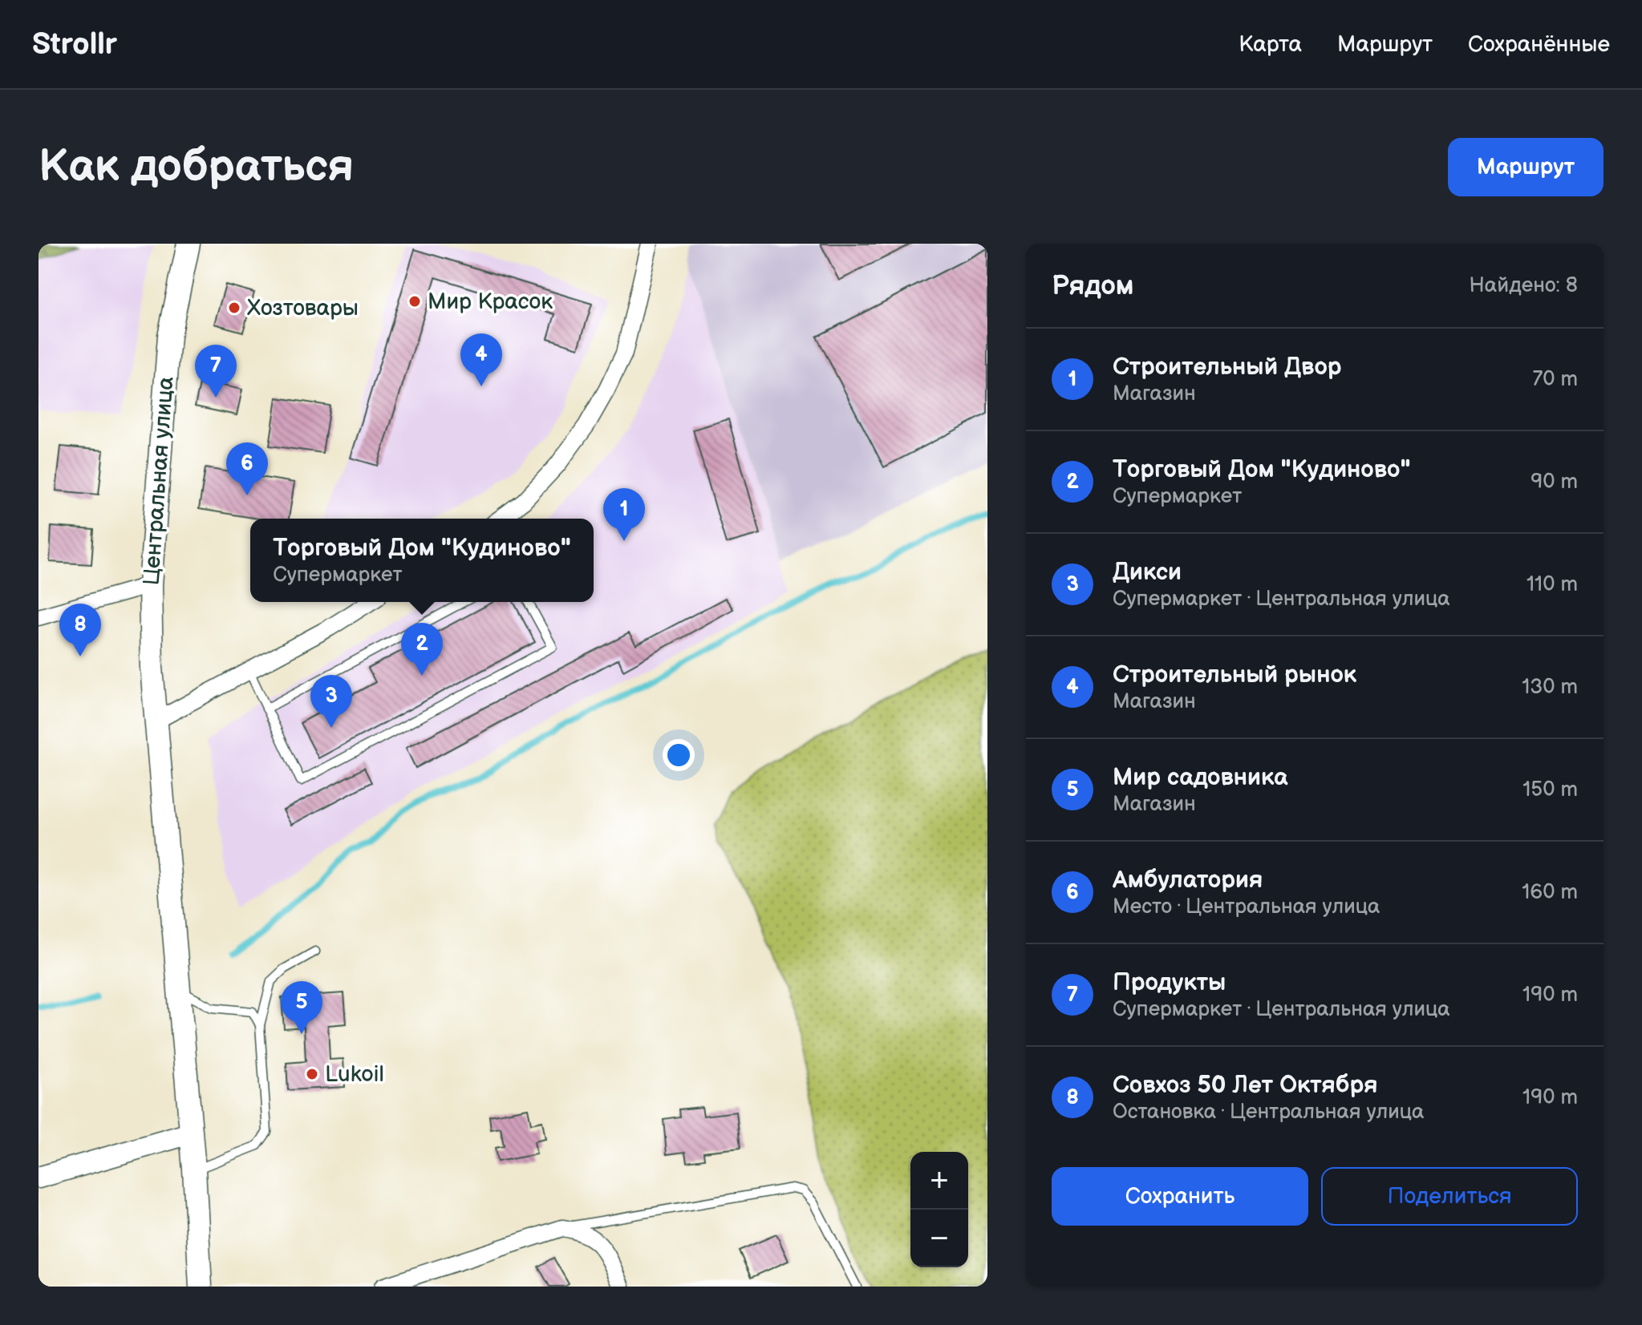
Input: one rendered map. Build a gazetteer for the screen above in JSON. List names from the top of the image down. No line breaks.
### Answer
{"streets":{"main road":["Центральная улица"]},"places":["Мир Красок","Хозтовары","Lukoil"],"page":{"header":"Strollr","nav":["Карта","Маршрут","Сохранённые"],"buttons":["Маршрут",["Сохранить","Поделиться"]],"title":"Как добраться","heading":["Рядом","Найдено: 8"],"list":[{"mark":"1","name":"Строительный Двор","note":"Магазин","value":"70 m"},{"mark":"2","name":"Торговый Дом \"Кудиново\"","note":"Супермаркет","value":"90 m"},{"mark":"3","name":"Дикси","note":"Супермаркет · Центральная улица","value":"110 m"},{"mark":"4","name":"Строительный рынок","note":"Магазин","value":"130 m"},{"mark":"5","name":"Мир садовника","note":"Магазин","value":"150 m"},{"mark":"6","name":"Амбулатория","note":"Место · Центральная улица","value":"160 m"},{"mark":"7","name":"Продукты","note":"Супермаркет · Центральная улица","value":"190 m"},{"mark":"8","name":"Совхоз 50 Лет Октября","note":"Остановка · Центральная улица","value":"190 m"}],"pins":["4","7","6","1","8","2","3","5"],"popup":["Торговый Дом \"Кудиново\"","Супермаркет"],"map_buttons":["+","−"]}}
